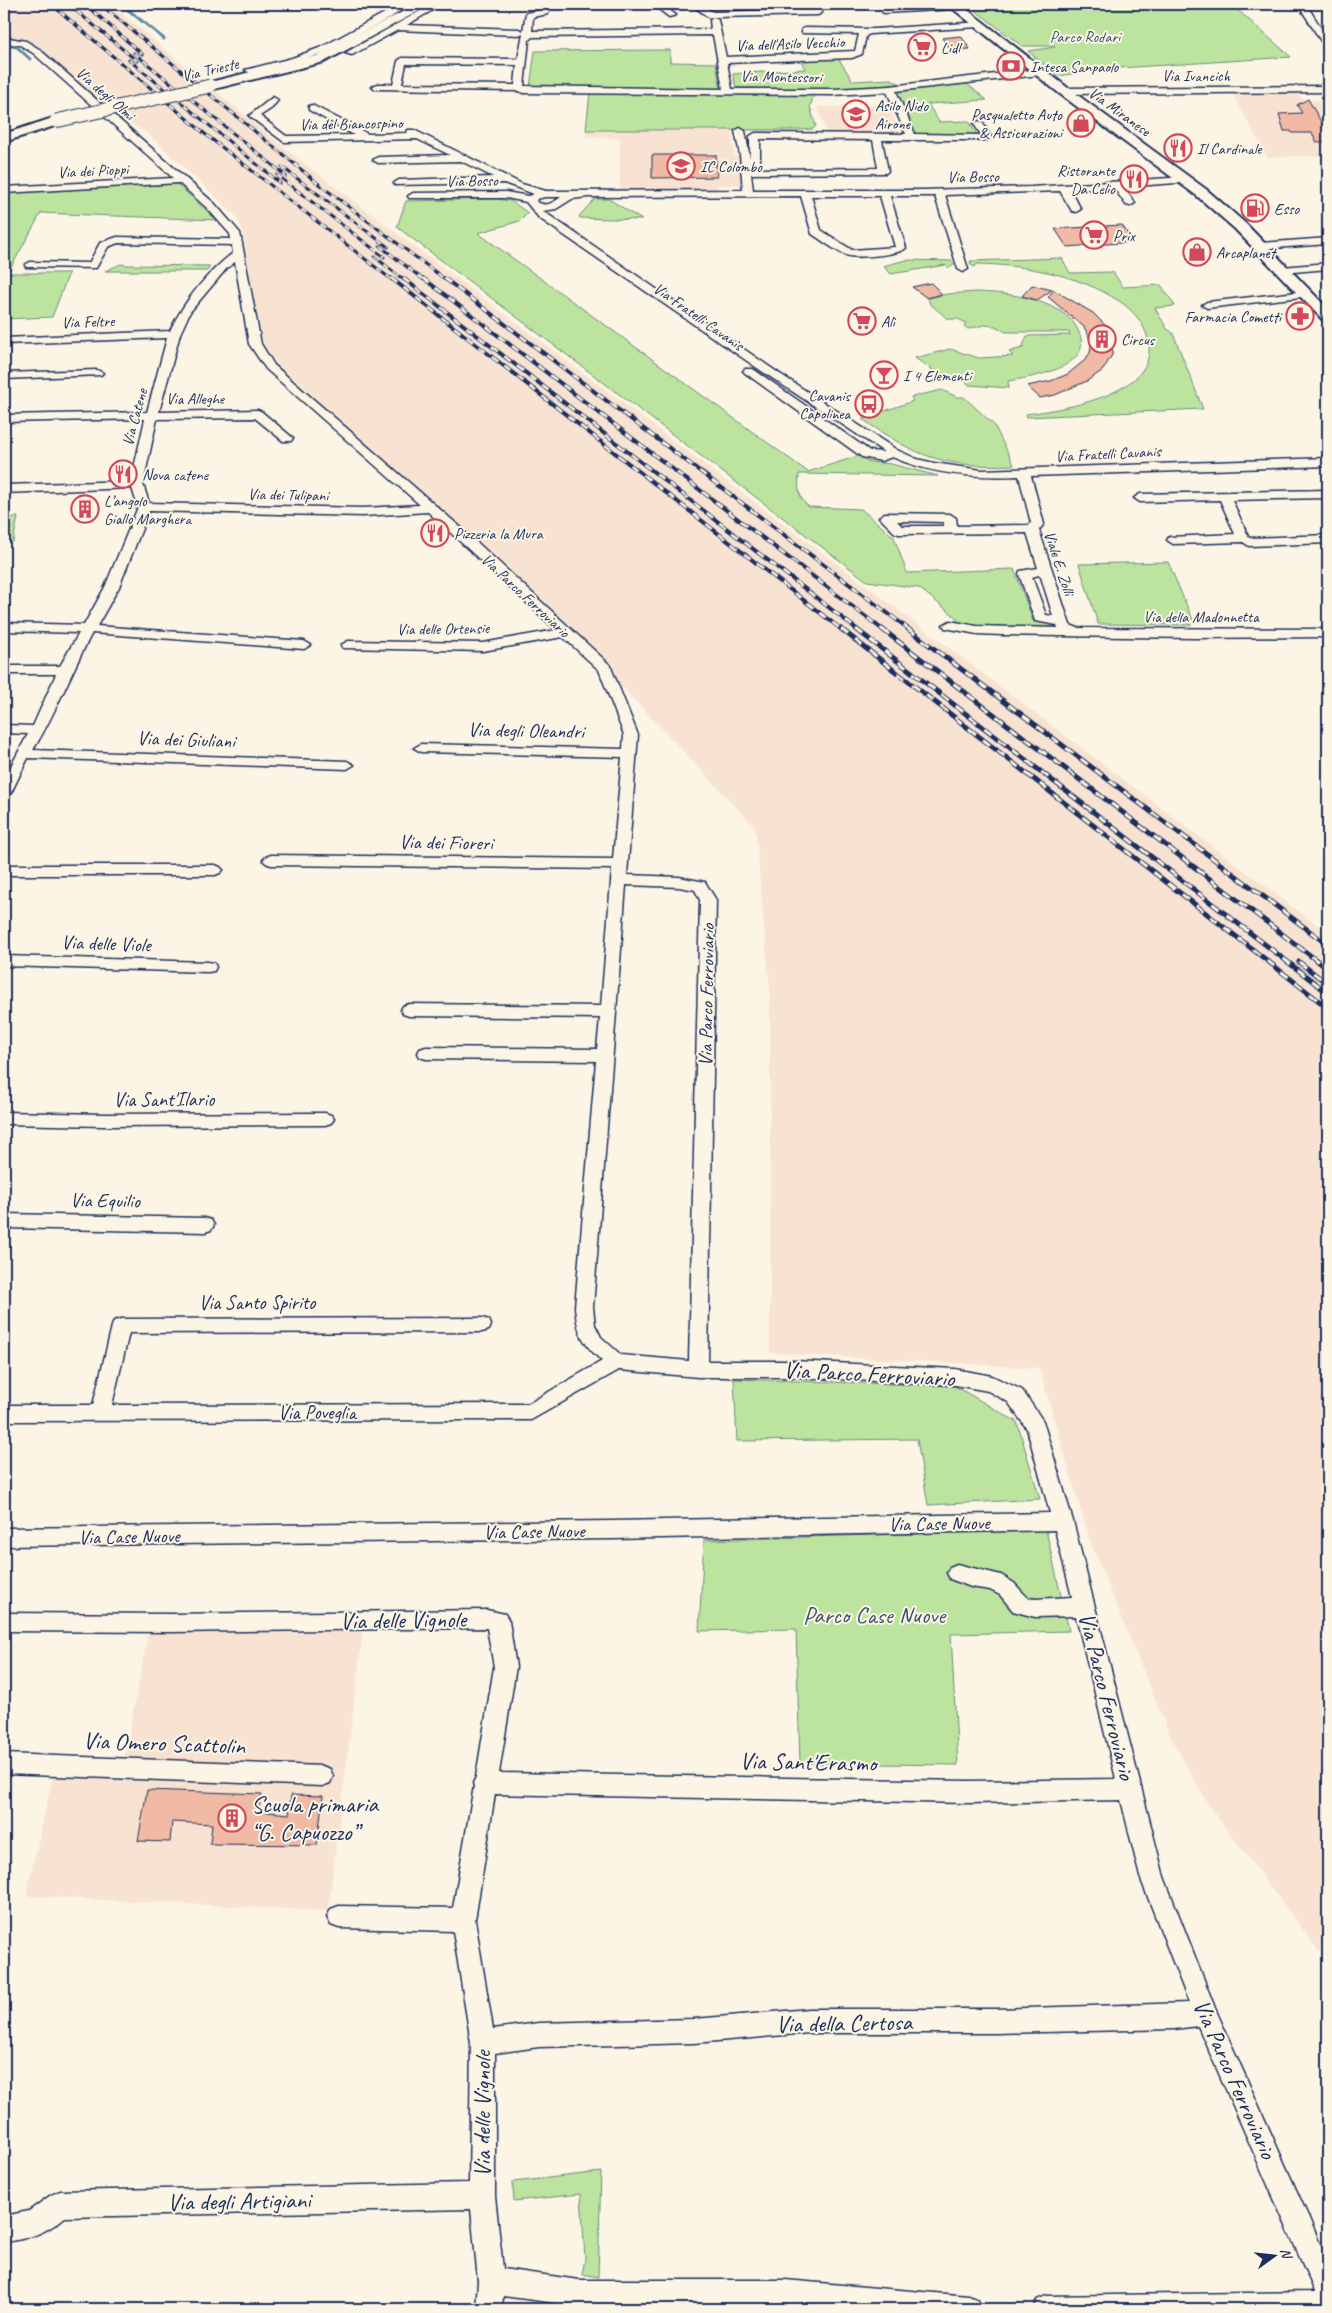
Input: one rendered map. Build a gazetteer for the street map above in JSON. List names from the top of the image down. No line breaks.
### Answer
{"streets":{"street":["Via dell'Asilo Vecchio","Via Trieste","Via Ivancich","Via Montessori","Via degli Olmi","Via Miranese","Via del Biancospino","Via dei Pioppi","Via Bosso","Via Fratelli Cavanis","Via Feltre","Via Alleghe","Via Catene","Via dei Tulipani","Viale E. Zolli","Via Parco Ferroviario","Via della Madonnetta","Via delle Ortensie","Via degli Oleandri","Via dei Giuliani","Via dei Fioreri","Via delle Viole","Via Sant'Ilario","Via Equilio","Via Santo Spirito","Via Poveglia","Via Case Nuove","Via delle Vignole","Via Omero Scattolin","Via Sant'Erasmo","Via della Certosa","Via degli Artigiani"]},"crossings":[["Via dell'Asilo Vecchio","Via Miranese"],["Via Ivancich","Via Miranese"],["Via Montessori","Via Miranese"],["Via degli Olmi","Via dei Pioppi"],["Via degli Olmi","Via Parco Ferroviario"],["Via Miranese","Via Bosso"],["Via del Biancospino","Via Bosso"],["Via dei Pioppi","Via Parco Ferroviario"],["Via Bosso","Via Fratelli Cavanis"],["Via Fratelli Cavanis","Viale E. Zolli"],["Via Feltre","Via Catene"],["Via Alleghe","Via Catene"],["Via Catene","Via Parco Ferroviario"],["Via dei Tulipani","Via Parco Ferroviario"],["Viale E. Zolli","Via della Madonnetta"],["Via Parco Ferroviario","Via delle Ortensie"],["Via Parco Ferroviario","Via degli Oleandri"],["Via Parco Ferroviario","Via dei Fioreri"],["Via Parco Ferroviario","Via Poveglia"],["Via Parco Ferroviario","Via Case Nuove"],["Via Parco Ferroviario","Via Sant'Erasmo"],["Via Parco Ferroviario","Via della Certosa"],["Via Santo Spirito","Via Poveglia"],["Via delle Vignole","Via Sant'Erasmo"],["Via delle Vignole","Via della Certosa"],["Via delle Vignole","Via degli Artigiani"]],"parks":["Parco Rodari","Parco Case Nuove"],"places":{"supermarket":["Lidl","Prix","Alì"],"bank":["Intesa Sanpaolo"],"school or university":["Asilo Nido Airone","IC Colombo"],"shop":["Pasqualetto Auto & Assicurazioni","Arcaplanet"],"restaurant":["Il Cardinale","Ristorante Da Celio","Nova catene","Pizzeria la Mura"],"fuel station":["Esso"],"pharmacy":["Farmacia Cometti"],"building":["Circus","L’angolo Giallo Marghera","Scuola primaria “G. Capuozzo”"],"bar":["I 4 Elementi"],"bus stop":["Cavanis Capolinea"]},"north":"right"}
